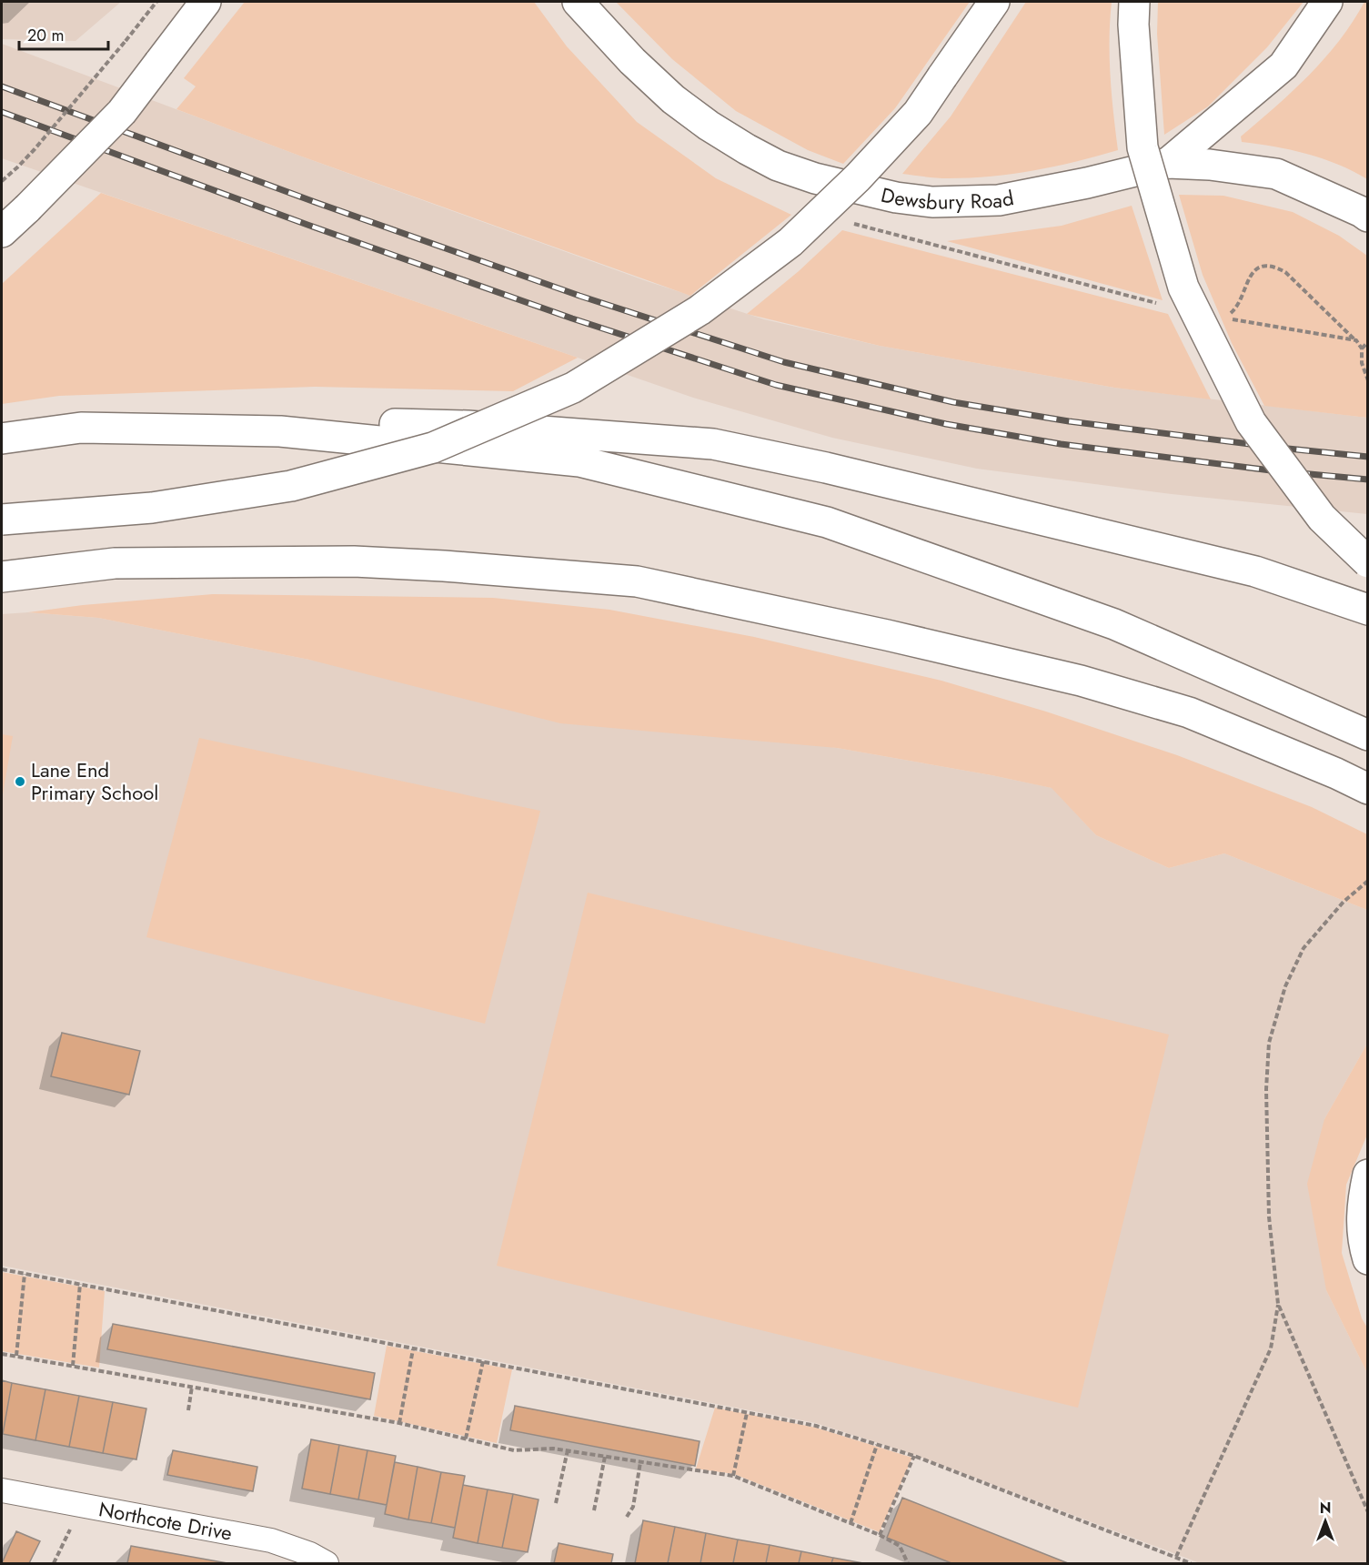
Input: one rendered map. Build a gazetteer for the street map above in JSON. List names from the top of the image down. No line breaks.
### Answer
{"streets":{"main road":["Dewsbury Road"],"street":["Northcote Drive"]},"places":["Lane End Primary School"],"scale_bar":"20 m","north":"top"}
